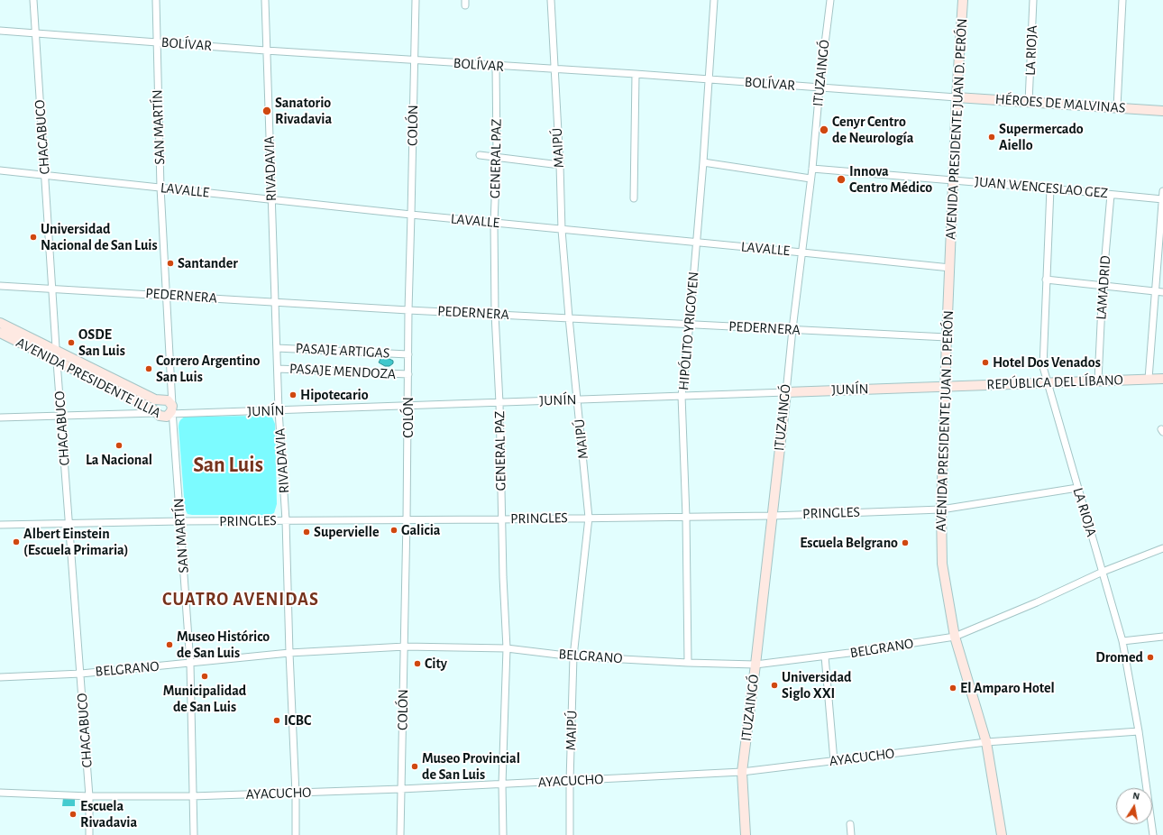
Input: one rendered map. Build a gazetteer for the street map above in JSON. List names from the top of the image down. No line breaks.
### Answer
{"streets":{"street":["BOLÍVAR","LA RIOJA","ITUZAINGÓ","HÉROES DE MALVINAS","COLÓN","SAN MARTÍN","AVENIDA PRESIDENTE JUAN D. PERÓN","CHACABUCO","MAIPÚ","GENERAL PAZ","RIVADAVIA","JUAN WENCESLAO GEZ","LAVALLE","LAMADRID","PEDERNERA","HIPÓLITO YRIGOYEN","PASAJE ARTIGAS","PASAJE MENDOZA","AVENIDA PRESIDENTE ILLIA","REPÚBLICA DEL LÍBANO","JUNÍN","PRINGLES","BELGRANO","AYACUCHO"]},"crossings":[["BOLÍVAR","ITUZAINGÓ"],["BOLÍVAR","HÉROES DE MALVINAS"],["BOLÍVAR","COLÓN"],["BOLÍVAR","SAN MARTÍN"],["BOLÍVAR","AVENIDA PRESIDENTE JUAN D. PERÓN"],["BOLÍVAR","CHACABUCO"],["BOLÍVAR","MAIPÚ"],["BOLÍVAR","GENERAL PAZ"],["BOLÍVAR","RIVADAVIA"],["BOLÍVAR","HIPÓLITO YRIGOYEN"],["LA RIOJA","HÉROES DE MALVINAS"],["LA RIOJA","JUAN WENCESLAO GEZ"],["LA RIOJA","REPÚBLICA DEL LÍBANO"],["LA RIOJA","PRINGLES"],["LA RIOJA","BELGRANO"],["LA RIOJA","AYACUCHO"],["ITUZAINGÓ","JUAN WENCESLAO GEZ"],["ITUZAINGÓ","LAVALLE"],["ITUZAINGÓ","PEDERNERA"],["ITUZAINGÓ","JUNÍN"],["ITUZAINGÓ","PRINGLES"],["ITUZAINGÓ","BELGRANO"],["ITUZAINGÓ","AYACUCHO"],["HÉROES DE MALVINAS","AVENIDA PRESIDENTE JUAN D. PERÓN"],["COLÓN","LAVALLE"],["COLÓN","PEDERNERA"],["COLÓN","PASAJE ARTIGAS"],["COLÓN","PASAJE MENDOZA"],["COLÓN","JUNÍN"],["COLÓN","PRINGLES"],["COLÓN","BELGRANO"],["COLÓN","AYACUCHO"],["SAN MARTÍN","LAVALLE"],["SAN MARTÍN","PEDERNERA"],["SAN MARTÍN","AVENIDA PRESIDENTE ILLIA"],["SAN MARTÍN","JUNÍN"],["SAN MARTÍN","PRINGLES"],["SAN MARTÍN","BELGRANO"],["SAN MARTÍN","AYACUCHO"],["AVENIDA PRESIDENTE JUAN D. PERÓN","JUAN WENCESLAO GEZ"],["AVENIDA PRESIDENTE JUAN D. PERÓN","LAVALLE"],["AVENIDA PRESIDENTE JUAN D. PERÓN","PEDERNERA"],["AVENIDA PRESIDENTE JUAN D. PERÓN","REPÚBLICA DEL LÍBANO"],["AVENIDA PRESIDENTE JUAN D. PERÓN","JUNÍN"],["AVENIDA PRESIDENTE JUAN D. PERÓN","PRINGLES"],["AVENIDA PRESIDENTE JUAN D. PERÓN","BELGRANO"],["AVENIDA PRESIDENTE JUAN D. PERÓN","AYACUCHO"],["CHACABUCO","LAVALLE"],["CHACABUCO","PEDERNERA"],["CHACABUCO","AVENIDA PRESIDENTE ILLIA"],["CHACABUCO","PRINGLES"],["CHACABUCO","BELGRANO"],["CHACABUCO","AYACUCHO"],["MAIPÚ","LAVALLE"],["MAIPÚ","PEDERNERA"],["MAIPÚ","JUNÍN"],["MAIPÚ","PRINGLES"],["MAIPÚ","BELGRANO"],["MAIPÚ","AYACUCHO"],["GENERAL PAZ","LAVALLE"],["GENERAL PAZ","PEDERNERA"],["GENERAL PAZ","JUNÍN"],["GENERAL PAZ","PRINGLES"],["GENERAL PAZ","BELGRANO"],["GENERAL PAZ","AYACUCHO"],["RIVADAVIA","LAVALLE"],["RIVADAVIA","PEDERNERA"],["RIVADAVIA","PASAJE ARTIGAS"],["RIVADAVIA","PASAJE MENDOZA"],["RIVADAVIA","JUNÍN"],["RIVADAVIA","PRINGLES"],["RIVADAVIA","BELGRANO"],["RIVADAVIA","AYACUCHO"],["JUAN WENCESLAO GEZ","LAMADRID"],["LAVALLE","HIPÓLITO YRIGOYEN"],["LAMADRID","REPÚBLICA DEL LÍBANO"],["PEDERNERA","HIPÓLITO YRIGOYEN"],["HIPÓLITO YRIGOYEN","JUNÍN"],["HIPÓLITO YRIGOYEN","PRINGLES"],["HIPÓLITO YRIGOYEN","BELGRANO"],["AVENIDA PRESIDENTE ILLIA","JUNÍN"],["REPÚBLICA DEL LÍBANO","JUNÍN"]],"districts":["San Luis","CUATRO AVENIDAS"],"places":["Sanatorio Rivadavia","Cenyr Centro de Neurología","Supermercado Aiello","Innova Centro Médico","Universidad Nacional de San Luis","Santander","OSDE San Luis","Hotel Dos Venados","Correro Argentino San Luis","Hipotecario","La Nacional","Galicia","Supervielle","Albert Einstein (Escuela Primaria)","Escuela Belgrano","Museo Histórico de San Luis","Dromed","City","Municipalidad de San Luis","Universidad Siglo XXI","El Amparo Hotel","ICBC","Museo Provincial de San Luis","Escuela Rivadavia"],"north":"top"}
